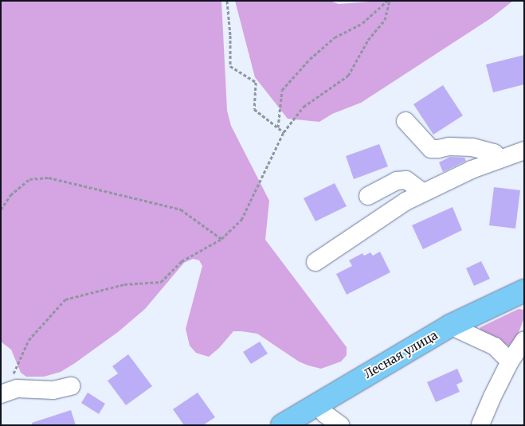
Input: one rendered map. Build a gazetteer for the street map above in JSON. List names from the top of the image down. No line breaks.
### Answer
{"streets":{"main road":["Лесная улица"]}}
